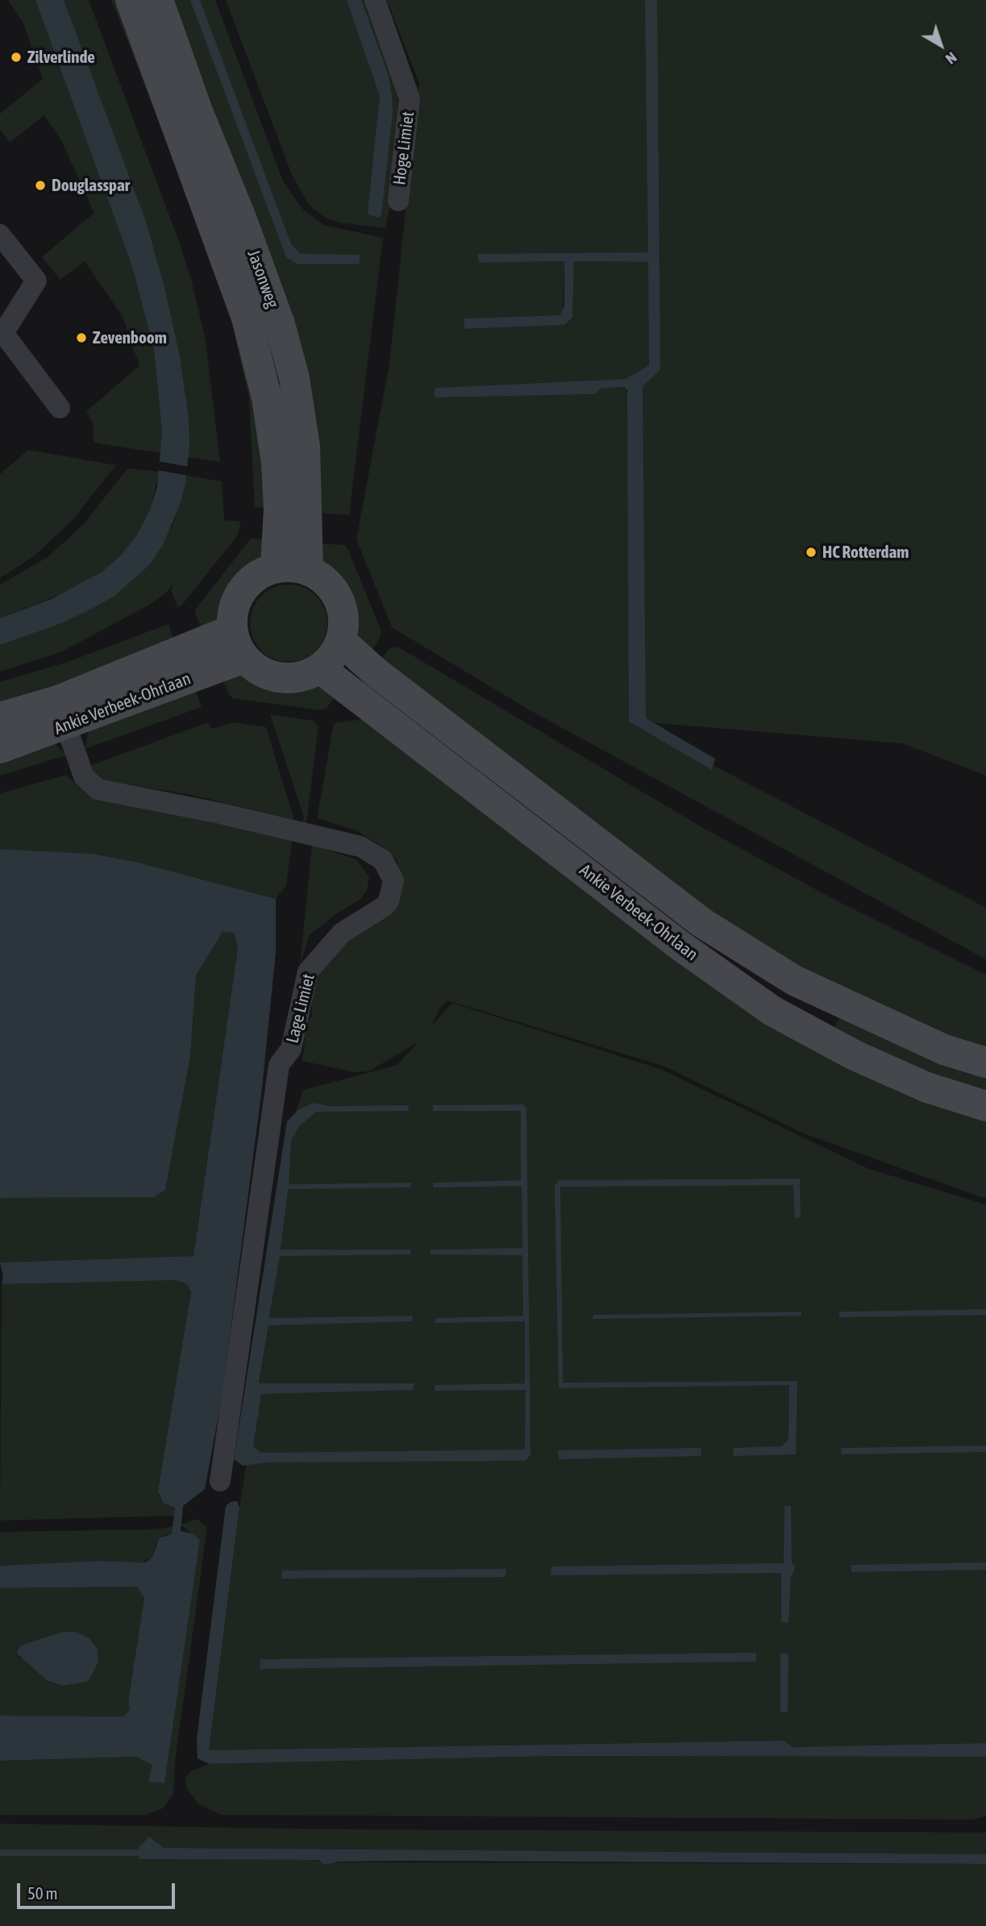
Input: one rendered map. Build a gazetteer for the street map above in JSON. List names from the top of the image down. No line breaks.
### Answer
{"streets":{"main road":["Jasonweg","Ankie Verbeek-Ohrlaan"],"street":["Hoge Limiet","Lage Limiet"]},"crossings":[["Jasonweg","Ankie Verbeek-Ohrlaan"],["Ankie Verbeek-Ohrlaan","Lage Limiet"]],"places":["Zilverlinde","Douglasspar","Zevenboom","HC Rotterdam"],"scale_bar":"50 m","north":"bottom right"}
